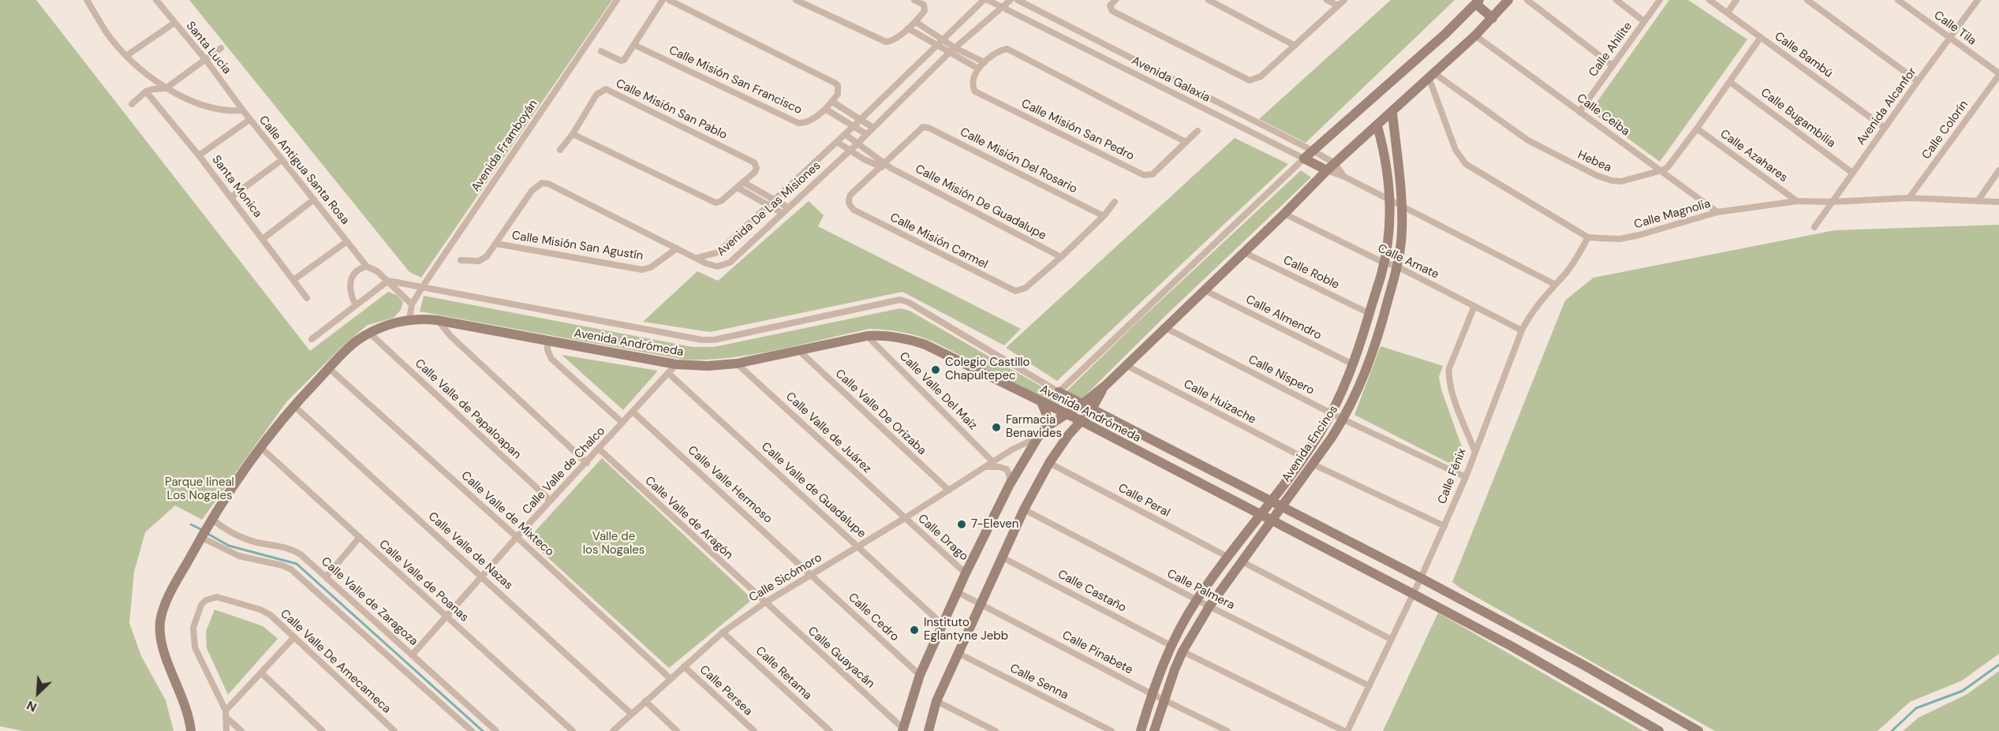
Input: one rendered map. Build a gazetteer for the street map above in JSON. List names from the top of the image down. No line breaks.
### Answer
{"streets":{"street":["Calle Tila","Santa Lucia","Calle Ahilite","Calle Bambú","Avenida Galaxia","Calle Misión San Francisco","Avenida Alcanfor","Calle Misión San Pablo","Calle Ceiba","Calle Bugambilia","Calle Misión San Pedro","Calle Colorín","Avenida Framboyán","Calle Azahares","Calle Misión Del Rosario","Hebea","Calle Antigua Santa Rosa","Santa Monica","Calle Misión De Guadalupe","Avenida De Las Misiones","Calle Magnolia","Calle Misión Carmel","Calle Misión San Agustín","Calle Amate","Calle Roble","Calle Almendro","Avenida Andrómeda","Calle Níspero","Calle Valle Del Maíz","Calle Huizache","Calle Valle de Papaloapan","Calle Valle De Orizaba","Calle Valle de Juárez","Avenida Encinos","Calle Valle de Chalco","Calle Fénix","Calle Valle Hermoso","Calle Valle de Guadalupe","Calle Peral","Calle Valle de Mixteco","Calle Valle de Aragón","Calle Drago","Calle Valle de Nazas","Calle Sicómoro","Calle Valle de Poanas","Calle Palmera","Calle Castaño","Calle Valle de Zaragoza","Calle Cedro","Calle Pinabete","Calle Guayacán","Calle Valle De Amecameca","Calle Retama","Calle Senna","Calle Persea"]},"crossings":[["Calle Tila","Avenida Alcanfor"],["Calle Tila","Calle Colorín"],["Santa Lucia","Calle Antigua Santa Rosa"],["Calle Ahilite","Calle Ceiba"],["Calle Bambú","Avenida Alcanfor"],["Avenida Galaxia","Avenida De Las Misiones"],["Avenida Galaxia","Avenida Encinos"],["Avenida Galaxia","Calle Fénix"],["Avenida Alcanfor","Calle Bugambilia"],["Avenida Alcanfor","Calle Magnolia"],["Calle Ceiba","Hebea"],["Calle Ceiba","Calle Magnolia"],["Calle Colorín","Calle Magnolia"],["Avenida Framboyán","Avenida Andrómeda"],["Calle Azahares","Calle Magnolia"],["Calle Misión Del Rosario","Calle Misión De Guadalupe"],["Calle Misión Del Rosario","Calle Misión Carmel"],["Hebea","Calle Magnolia"],["Calle Misión De Guadalupe","Avenida De Las Misiones"],["Calle Misión De Guadalupe","Calle Misión Carmel"],["Avenida De Las Misiones","Calle Misión San Agustín"],["Calle Magnolia","Calle Fénix"],["Calle Amate","Avenida Encinos"],["Calle Amate","Calle Fénix"],["Calle Roble","Avenida Encinos"],["Calle Almendro","Avenida Encinos"],["Avenida Andrómeda","Calle Valle Del Maíz"],["Avenida Andrómeda","Calle Valle de Papaloapan"],["Avenida Andrómeda","Calle Valle De Orizaba"],["Avenida Andrómeda","Calle Valle de Juárez"],["Avenida Andrómeda","Avenida Encinos"],["Avenida Andrómeda","Calle Valle de Chalco"],["Avenida Andrómeda","Calle Fénix"],["Avenida Andrómeda","Calle Valle de Mixteco"],["Avenida Andrómeda","Calle Valle de Nazas"],["Avenida Andrómeda","Calle Valle de Poanas"],["Avenida Andrómeda","Calle Valle de Zaragoza"],["Calle Níspero","Avenida Encinos"],["Calle Níspero","Calle Fénix"],["Calle Valle Del Maíz","Calle Sicómoro"],["Calle Huizache","Avenida Encinos"],["Calle Valle de Papaloapan","Calle Valle de Chalco"],["Calle Valle De Orizaba","Calle Sicómoro"],["Calle Valle de Juárez","Calle Drago"],["Calle Valle de Juárez","Calle Sicómoro"],["Avenida Encinos","Calle Peral"],["Avenida Encinos","Calle Palmera"],["Avenida Encinos","Calle Castaño"],["Avenida Encinos","Calle Pinabete"],["Calle Valle de Chalco","Calle Valle Hermoso"],["Calle Valle de Chalco","Calle Valle de Guadalupe"],["Calle Valle de Chalco","Calle Valle de Mixteco"],["Calle Valle de Chalco","Calle Valle de Aragón"],["Calle Valle de Chalco","Calle Valle de Nazas"],["Calle Valle de Chalco","Calle Valle de Poanas"],["Calle Valle de Chalco","Calle Valle de Zaragoza"],["Calle Fénix","Calle Palmera"],["Calle Valle Hermoso","Calle Sicómoro"],["Calle Valle Hermoso","Calle Cedro"],["Calle Valle de Guadalupe","Calle Sicómoro"],["Calle Valle de Mixteco","Calle Sicómoro"],["Calle Valle de Aragón","Calle Sicómoro"],["Calle Valle de Aragón","Calle Guayacán"],["Calle Drago","Calle Sicómoro"],["Calle Valle de Nazas","Calle Sicómoro"],["Calle Sicómoro","Calle Cedro"],["Calle Sicómoro","Calle Guayacán"],["Calle Sicómoro","Calle Retama"],["Calle Sicómoro","Calle Persea"]],"parks":["Parque lineal Los Nogales","Valle de los Nogales"],"places":["Colegio Castillo Chapultepec","Farmacia Benavides","7-Eleven","Instituto Eglantyne Jebb"],"north":"bottom left"}
